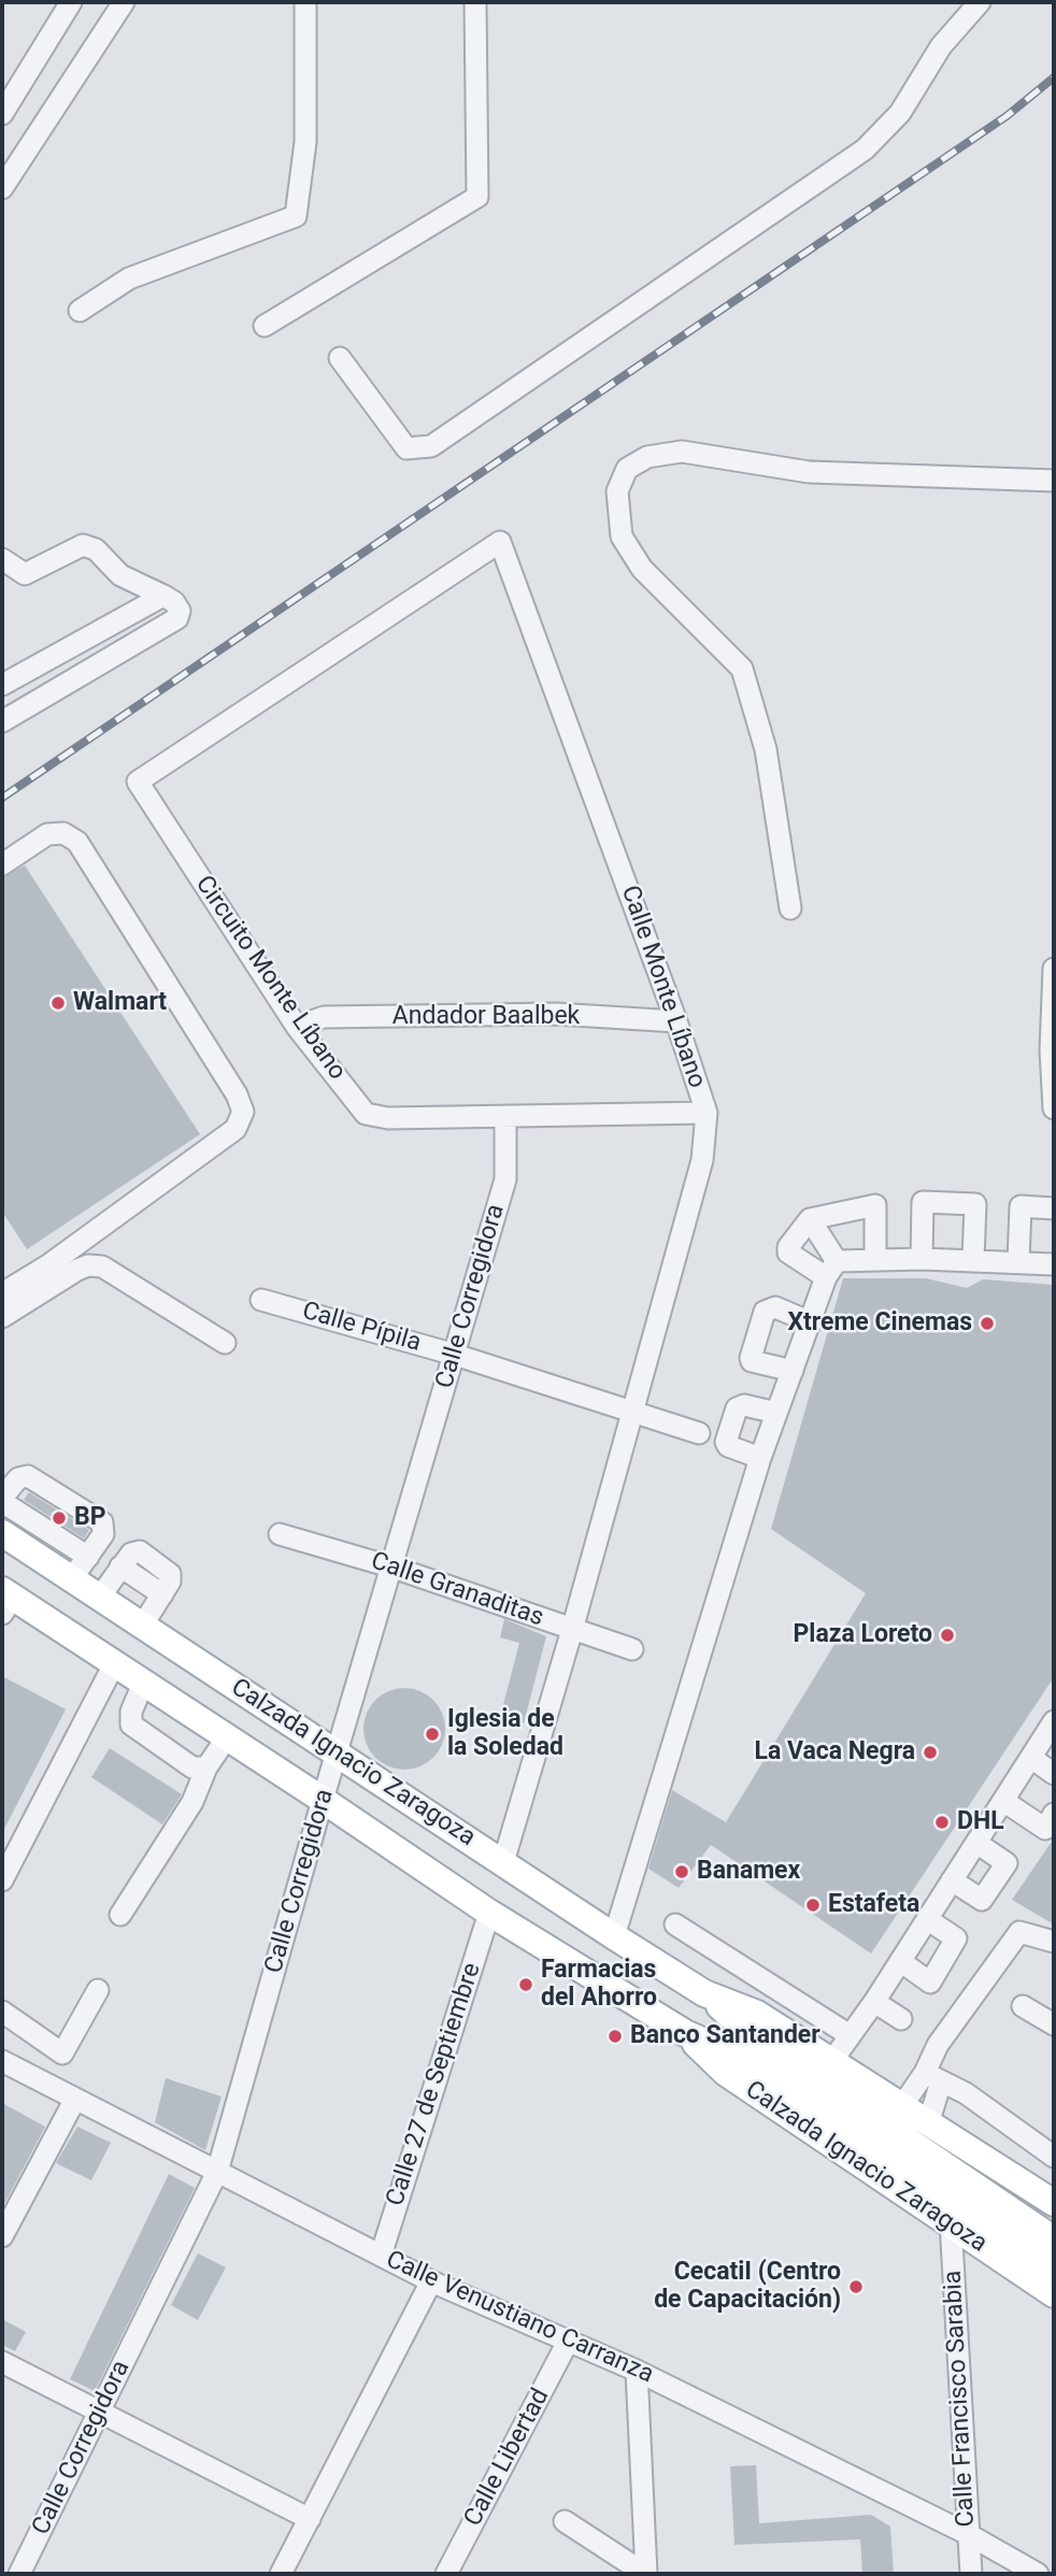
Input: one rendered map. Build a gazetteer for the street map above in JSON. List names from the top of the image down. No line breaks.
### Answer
{"streets":{"main road":["Calzada Ignacio Zaragoza"],"street":["Circuito Monte Líbano","Calle Monte Líbano","Andador Baalbek","Calle Corregidora","Calle Pípila","Calle Granaditas","Calle 27 de Septiembre","Calle Venustiano Carranza","Calle Francisco Sarabia","Calle Libertad"]},"crossings":[["Circuito Monte Líbano","Calle Monte Líbano"],["Circuito Monte Líbano","Andador Baalbek"],["Circuito Monte Líbano","Calle Corregidora"],["Calle Monte Líbano","Andador Baalbek"],["Calle Monte Líbano","Calle Pípila"],["Calle Monte Líbano","Calle Granaditas"],["Calle Monte Líbano","Calzada Ignacio Zaragoza"],["Calle Corregidora","Calle Pípila"],["Calle Corregidora","Calle Granaditas"],["Calle Corregidora","Calzada Ignacio Zaragoza"],["Calle Corregidora","Calle Venustiano Carranza"],["Calzada Ignacio Zaragoza","Calle 27 de Septiembre"],["Calzada Ignacio Zaragoza","Calle Francisco Sarabia"],["Calle 27 de Septiembre","Calle Venustiano Carranza"],["Calle Venustiano Carranza","Calle Francisco Sarabia"],["Calle Venustiano Carranza","Calle Libertad"]],"places":["Walmart","Xtreme Cinemas","BP","Plaza Loreto","Iglesia de la Soledad","La Vaca Negra","DHL","Banamex","Estafeta","Farmacias del Ahorro","Banco Santander","CecatiI (Centro de Capacitación)"]}
